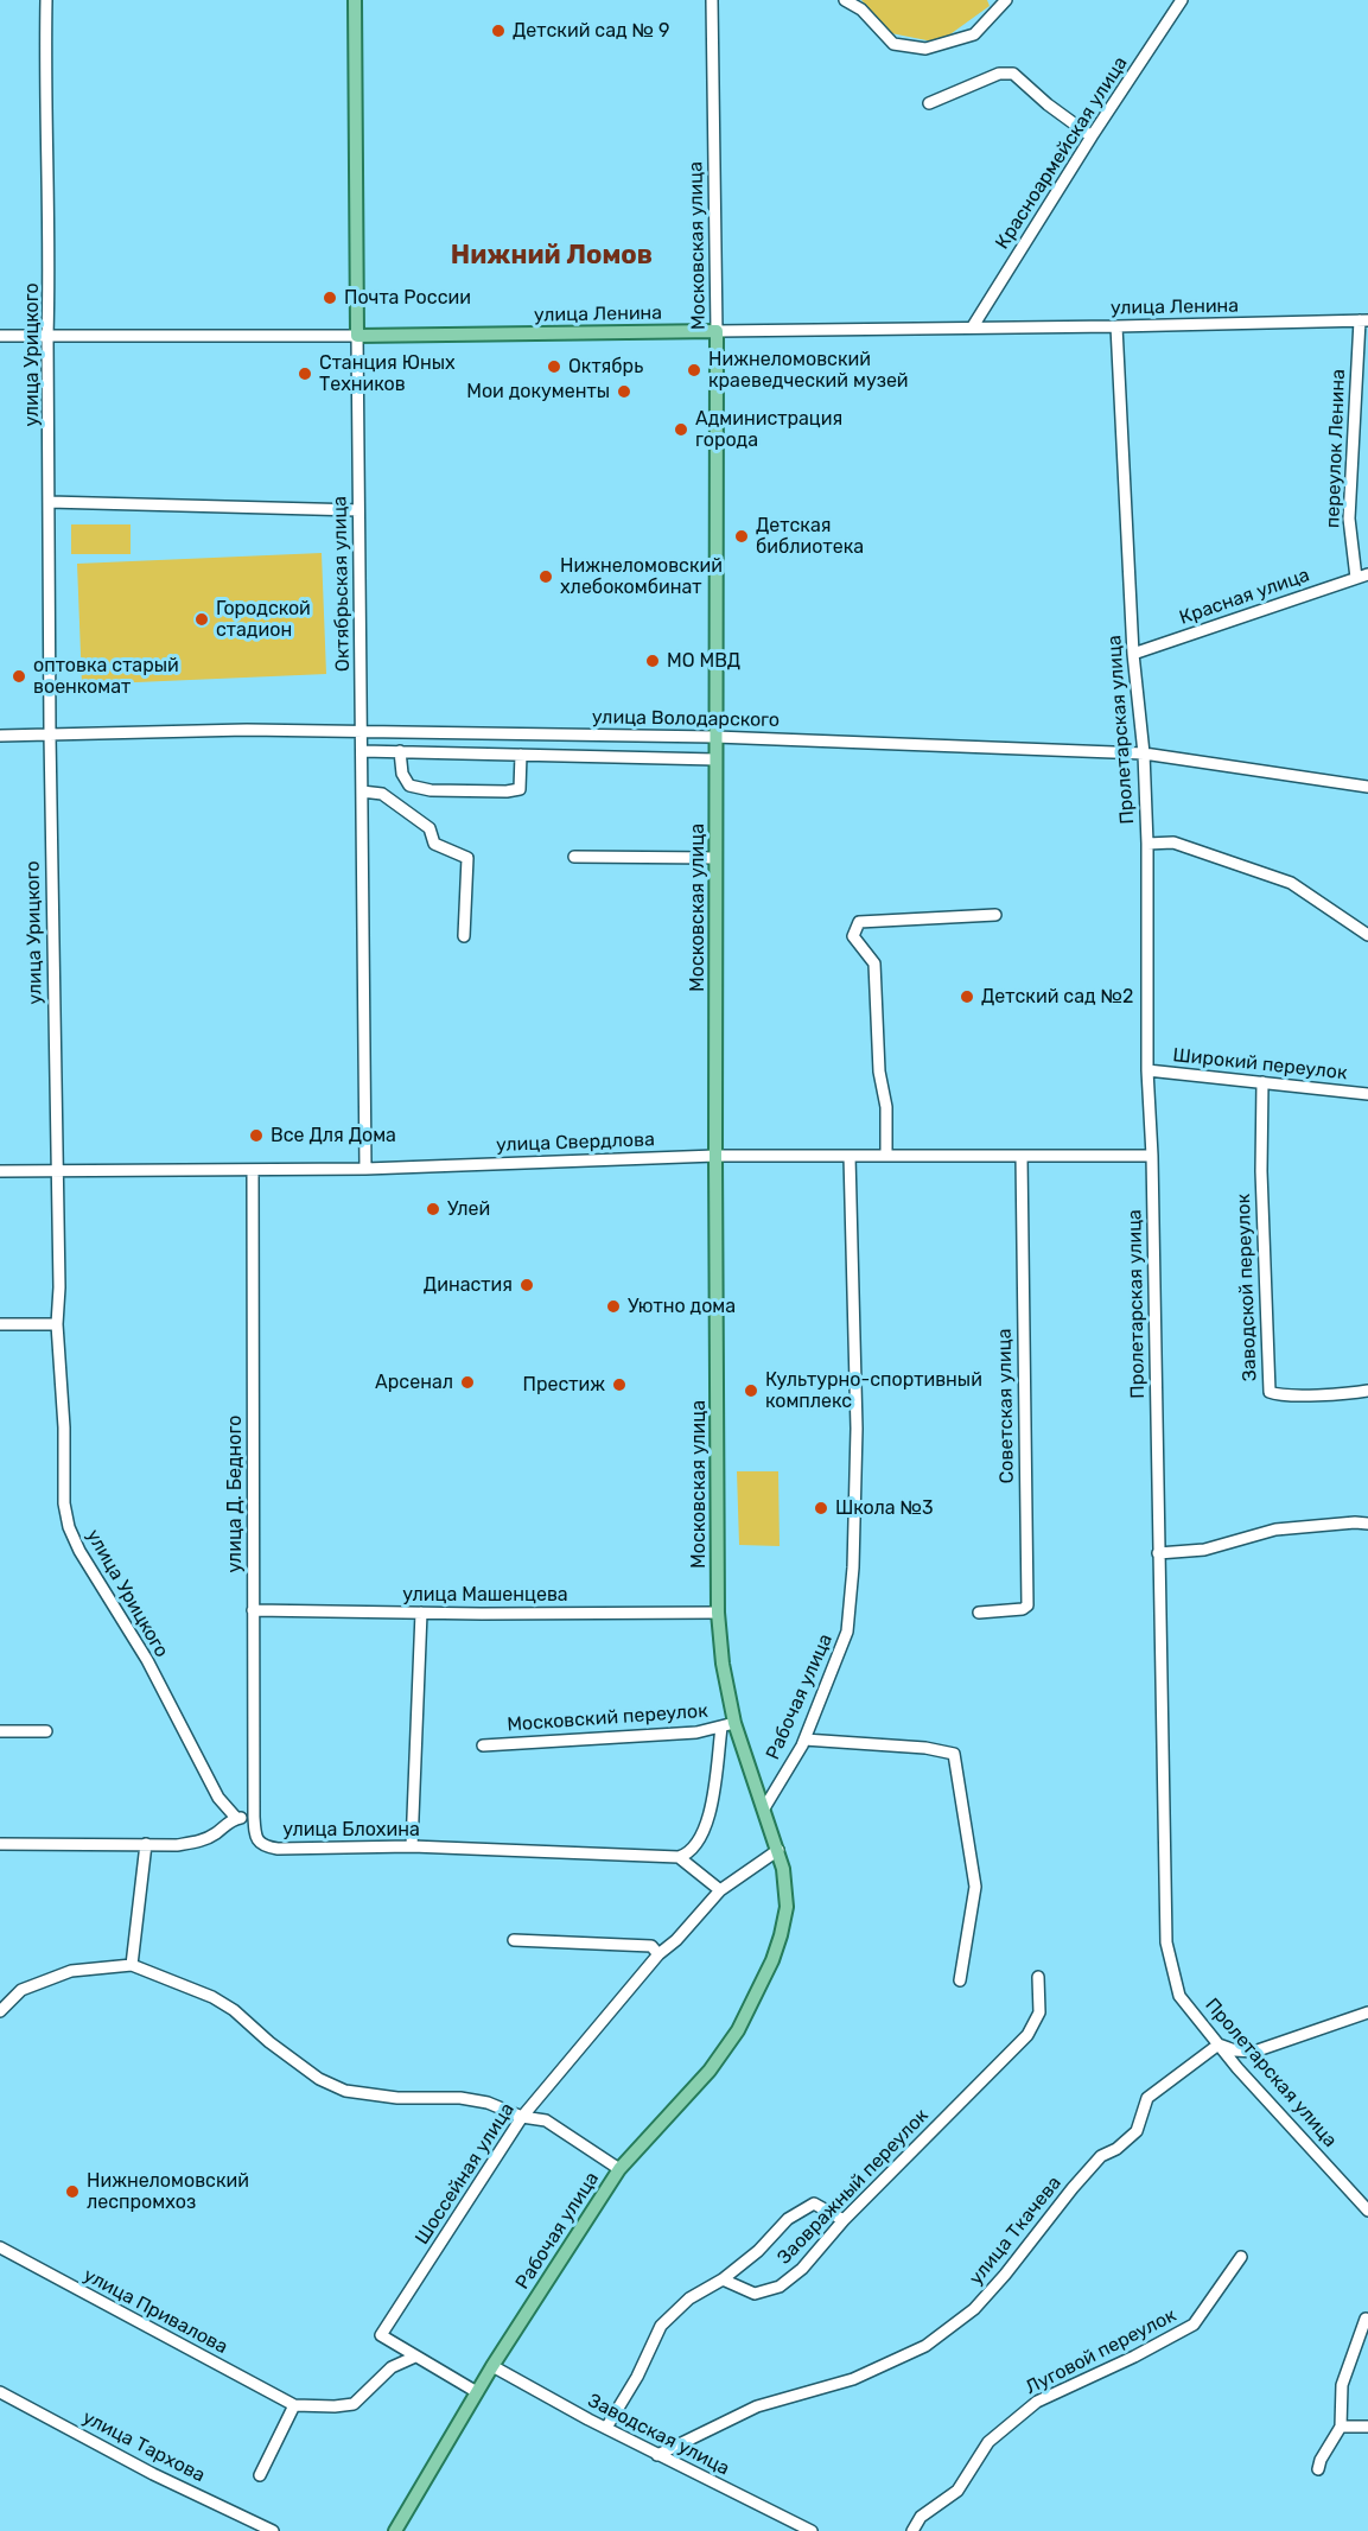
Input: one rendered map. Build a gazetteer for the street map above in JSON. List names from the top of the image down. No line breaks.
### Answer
{"streets":{"main road":["Московская улица","улица Ленина","Октябрьская улица","Рабочая улица"],"street":["Красноармейская улица","улица Урицкого","переулок Ленина","Красная улица","улица Володарского","Пролетарская улица","Широкий переулок","улица Свердлова","Заводской переулок","Советская улица","улица Д. Бедного","улица Машенцева","Московский переулок","улица Блохина","Шоссейная улица","Заовражный переулок","улица Ткачева","улица Привалова","Луговой переулок","Заводская улица","улица Тархова"]},"crossings":[["Красноармейская улица","улица Ленина"],["Московская улица","улица Ленина"],["Московская улица","улица Володарского"],["Московская улица","улица Свердлова"],["Московская улица","улица Машенцева"],["Московская улица","Рабочая улица"],["Московская улица","Московский переулок"],["улица Ленина","улица Урицкого"],["улица Ленина","переулок Ленина"],["улица Ленина","Октябрьская улица"],["улица Ленина","Пролетарская улица"],["улица Урицкого","улица Володарского"],["улица Урицкого","улица Свердлова"],["улица Урицкого","улица Блохина"],["переулок Ленина","Красная улица"],["Октябрьская улица","улица Володарского"],["Октябрьская улица","улица Свердлова"],["Красная улица","Пролетарская улица"],["улица Володарского","Пролетарская улица"],["Пролетарская улица","Широкий переулок"],["Пролетарская улица","улица Свердлова"],["Пролетарская улица","улица Ткачева"],["Широкий переулок","Заводской переулок"],["улица Свердлова","Советская улица"],["улица Свердлова","улица Д. Бедного"],["улица Свердлова","Рабочая улица"],["улица Д. Бедного","улица Машенцева"],["улица Д. Бедного","улица Блохина"],["Рабочая улица","Шоссейная улица"],["Рабочая улица","Заводская улица"],["улица Ткачева","Заводская улица"]],"districts":["Нижний Ломов"],"places":["Детский сад № 9","Почта России","Октябрь","Нижнеломовский краеведческий музей","Станция Юных Техников","Мои документы","Администрация города","Детская библиотека","Нижнеломовский хлебокомбинат","Городской стадион","МО МВД","оптовка старый военкомат","Детский сад №2","Все Для Дома","Улей","Династия","Уютно дома","Арсенал","Престиж","Культурно-спортивный комплекс","Школа №3","Нижнеломовский леспромхоз"]}
